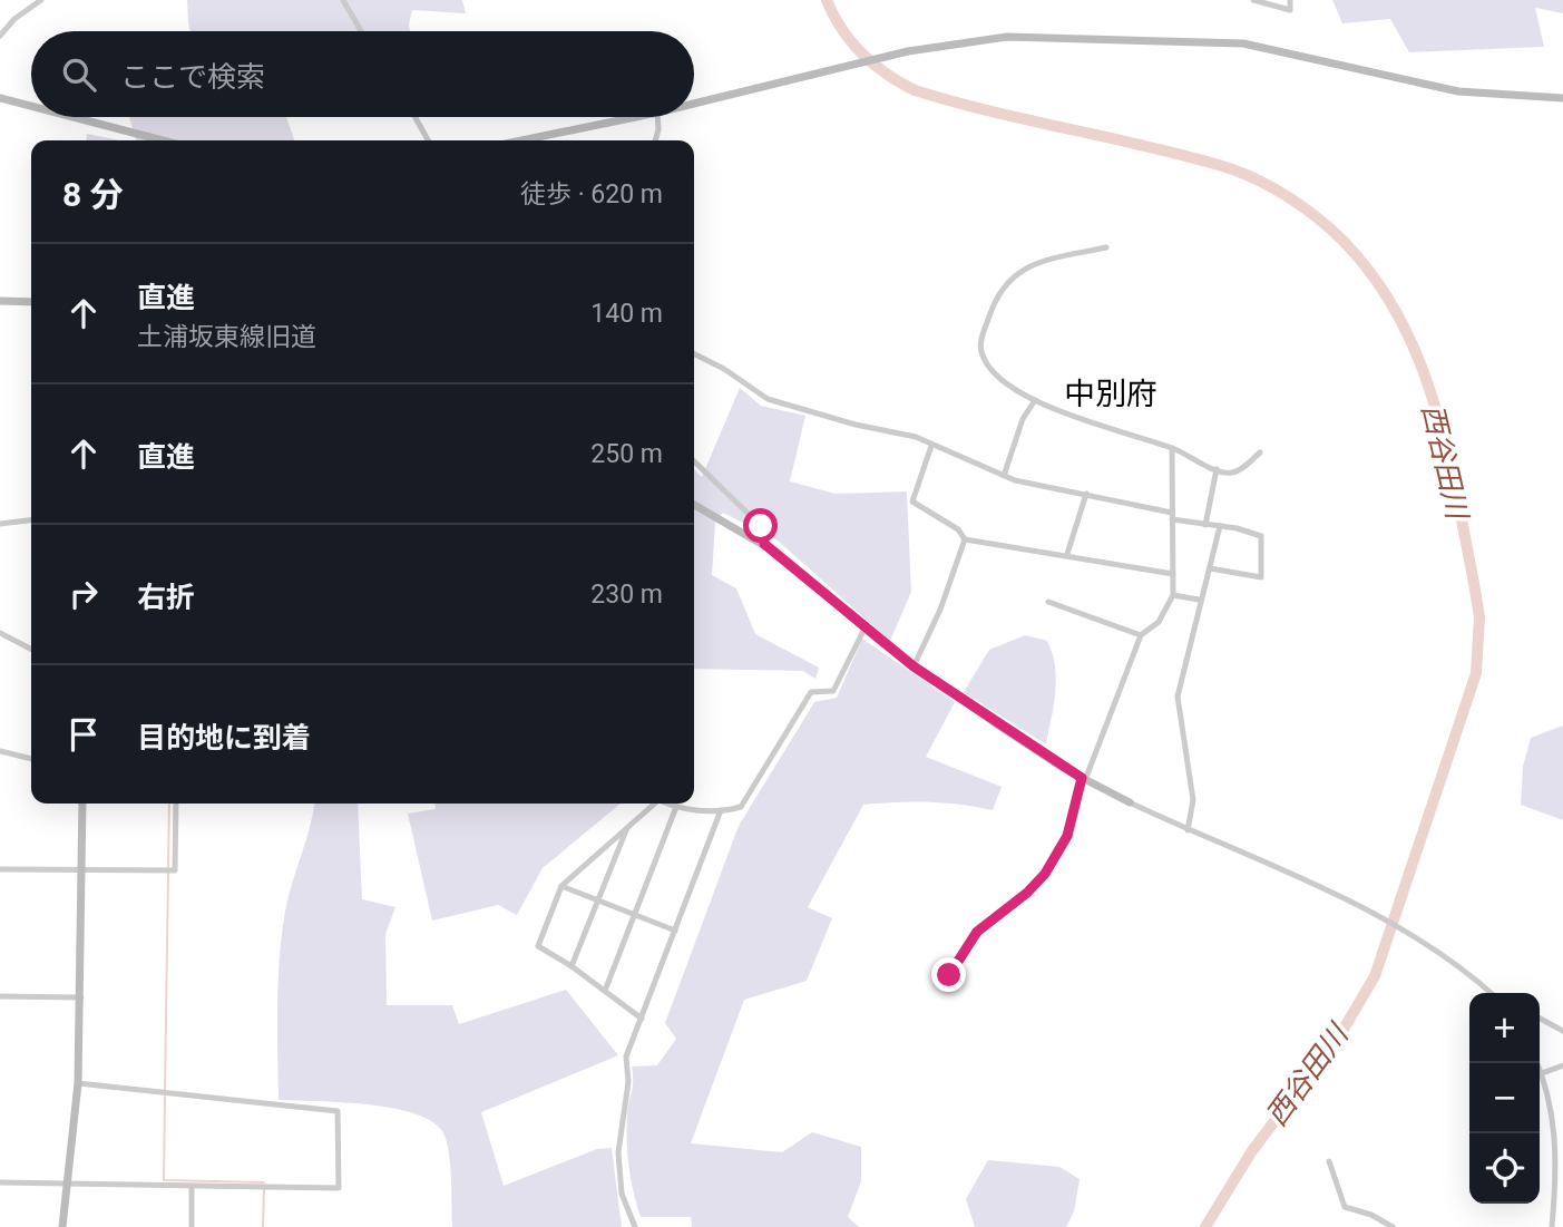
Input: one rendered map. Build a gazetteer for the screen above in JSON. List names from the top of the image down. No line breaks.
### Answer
{"districts":["中別府"],"water":["西谷田川"],"page":{"search":"ここで検索","heading":["8 分","徒歩 · 620 m"],"list":[["直進","土浦坂東線旧道","140 m"],["直進","250 m"],["右折","230 m"],"目的地に到着"],"map_buttons":["+","−"]}}
